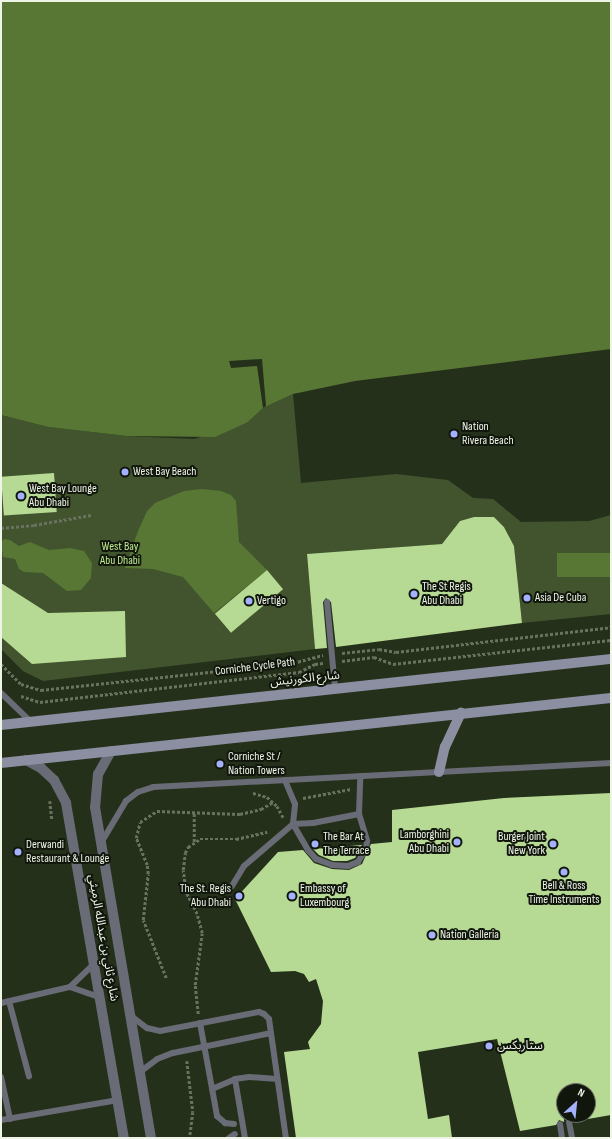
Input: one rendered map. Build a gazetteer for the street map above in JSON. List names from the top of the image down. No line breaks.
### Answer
{"streets":{"main road":["شارع الكورنيش"],"street":["شارع ثاني بن عبدالله الرميثي"],"path":["Corniche Cycle Path"]},"parks":["West Bay Abu Dhabi"],"places":["Nation Rivera Beach","West Bay Beach","West Bay Lounge Abu Dhabi","The St Regis Abu Dhabi","Asia De Cuba","Vertigo","Corniche St / Nation Towers","Lamborghini Abu Dhabi","The Bar At The Terrace","Burger Joint New York","Derwandi Restaurant & Lounge","Bell & Ross Time Instruments","The St. Regis Abu Dhabi","Embassy of Luxembourg","Nation Galleria","ستاربكس"],"north":"top right"}
